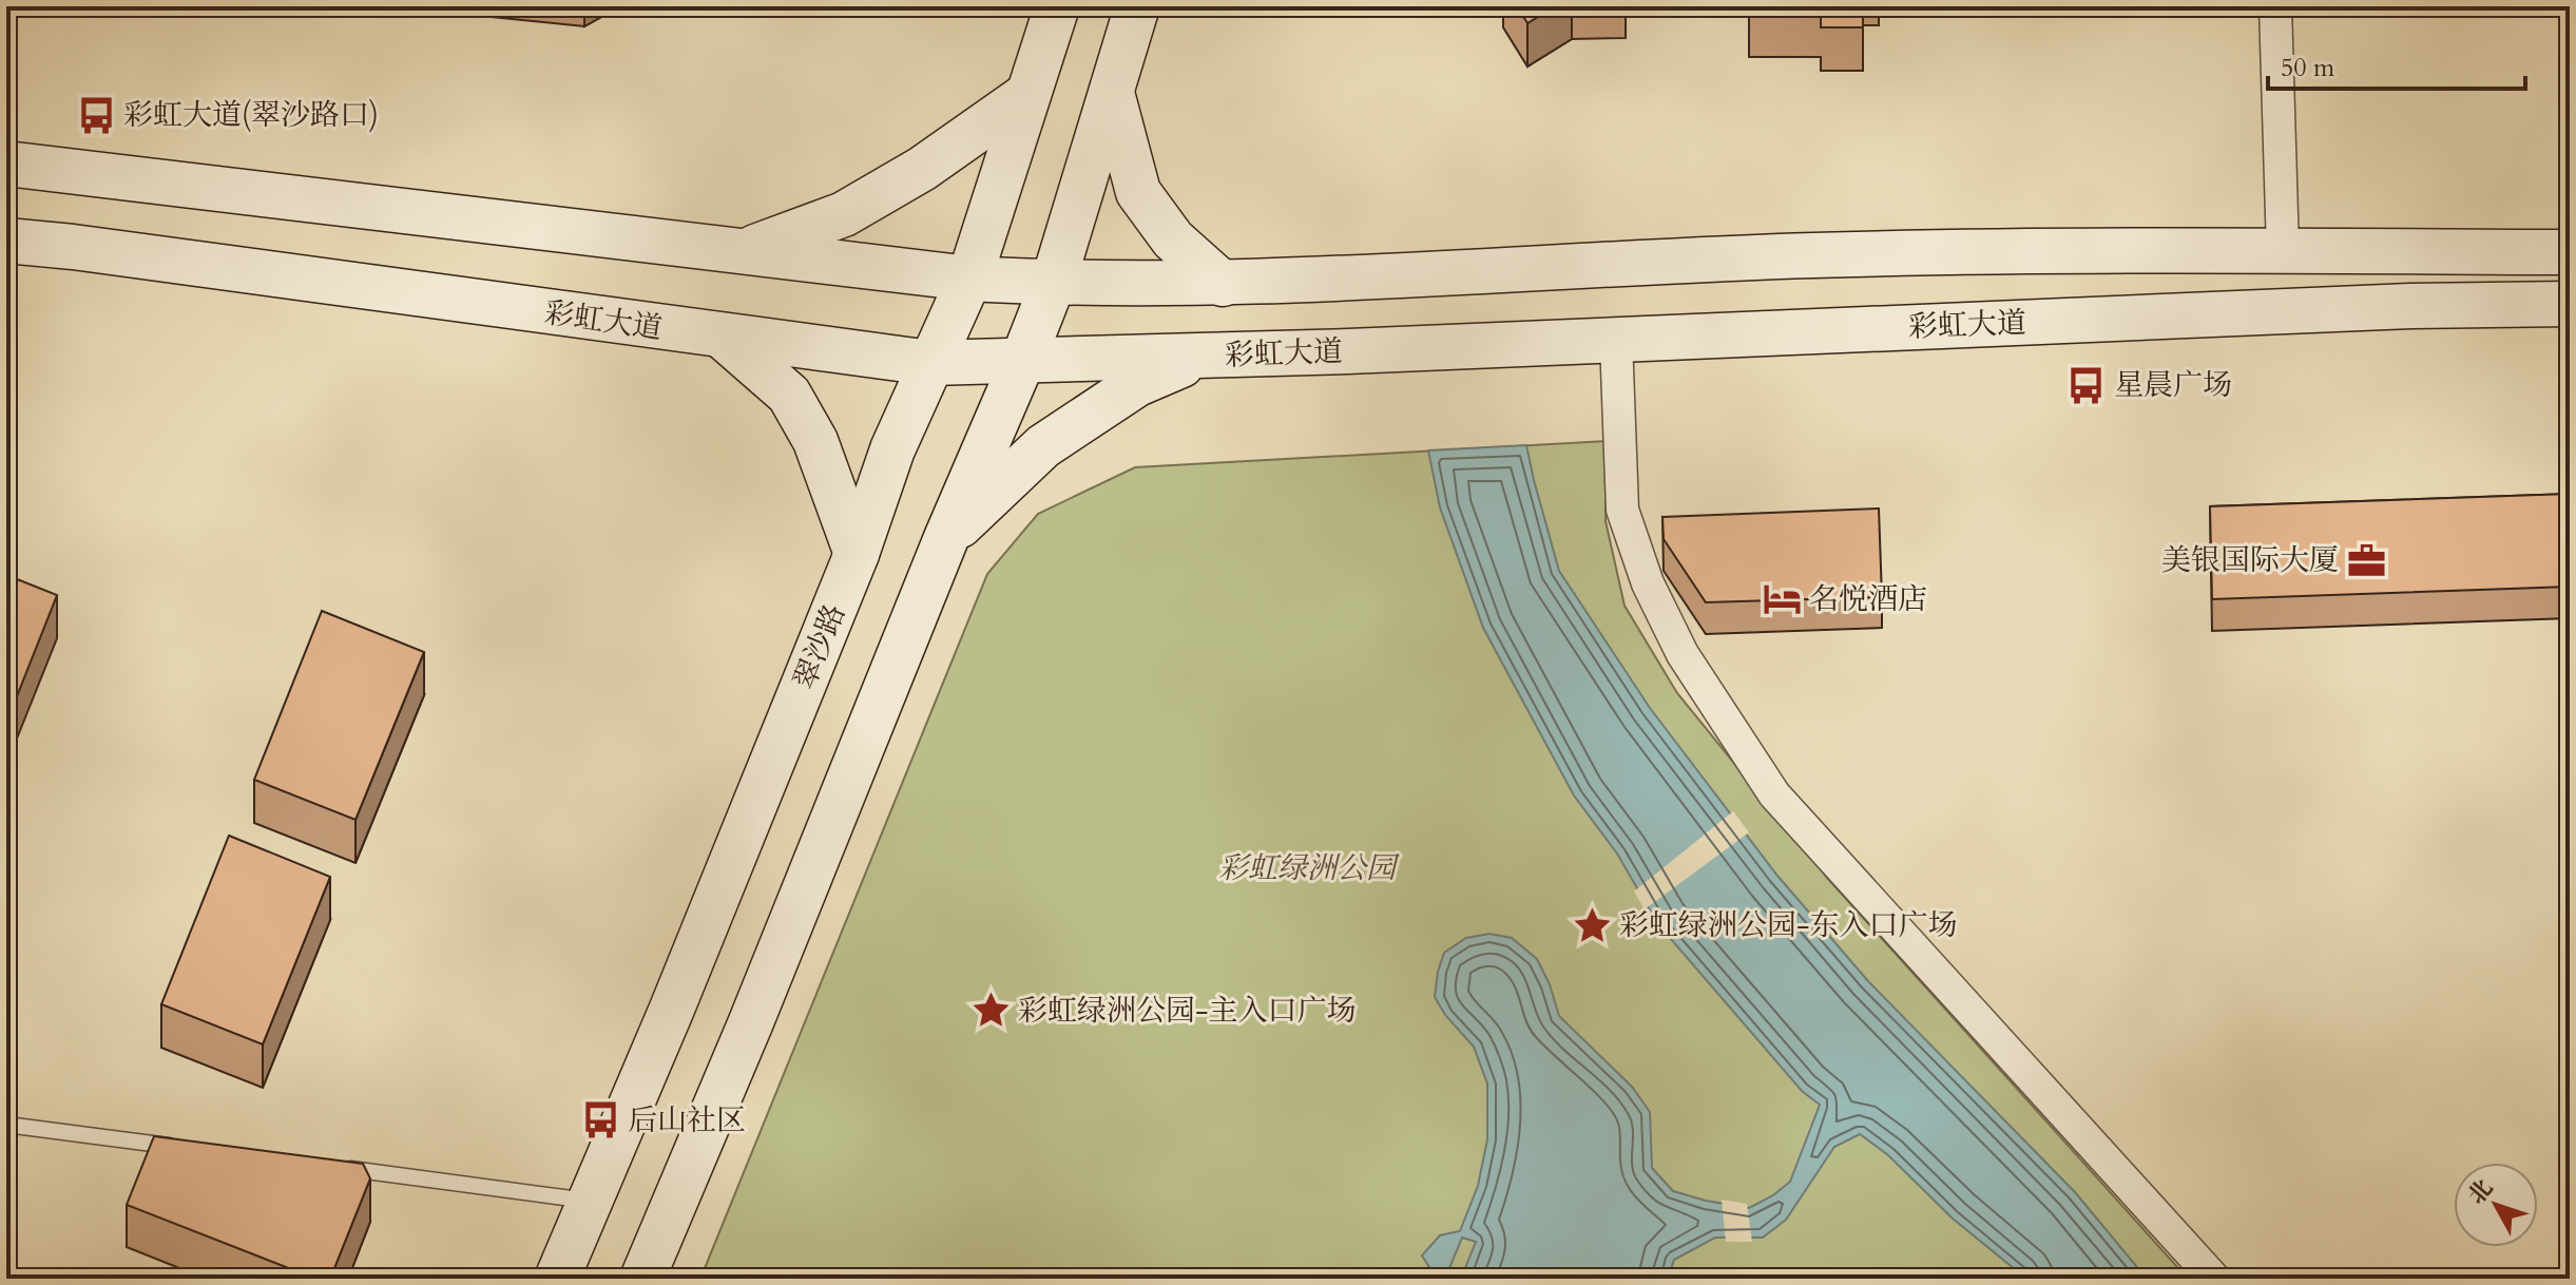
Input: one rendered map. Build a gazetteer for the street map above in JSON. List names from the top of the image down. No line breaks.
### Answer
{"streets":{"main road":["彩虹大道","翠沙路"]},"crossings":[["彩虹大道","翠沙路"]],"parks":["彩虹绿洲公园"],"places":{"bus stop":["彩虹大道(翠沙路口)","星晨广场","后山社区"],"office":["美银国际大厦"],"hotel":["名悦酒店"],"place":["彩虹绿洲公园-东入口广场","彩虹绿洲公园-主入口广场"]},"scale_bar":"50 m","north":"top left"}
